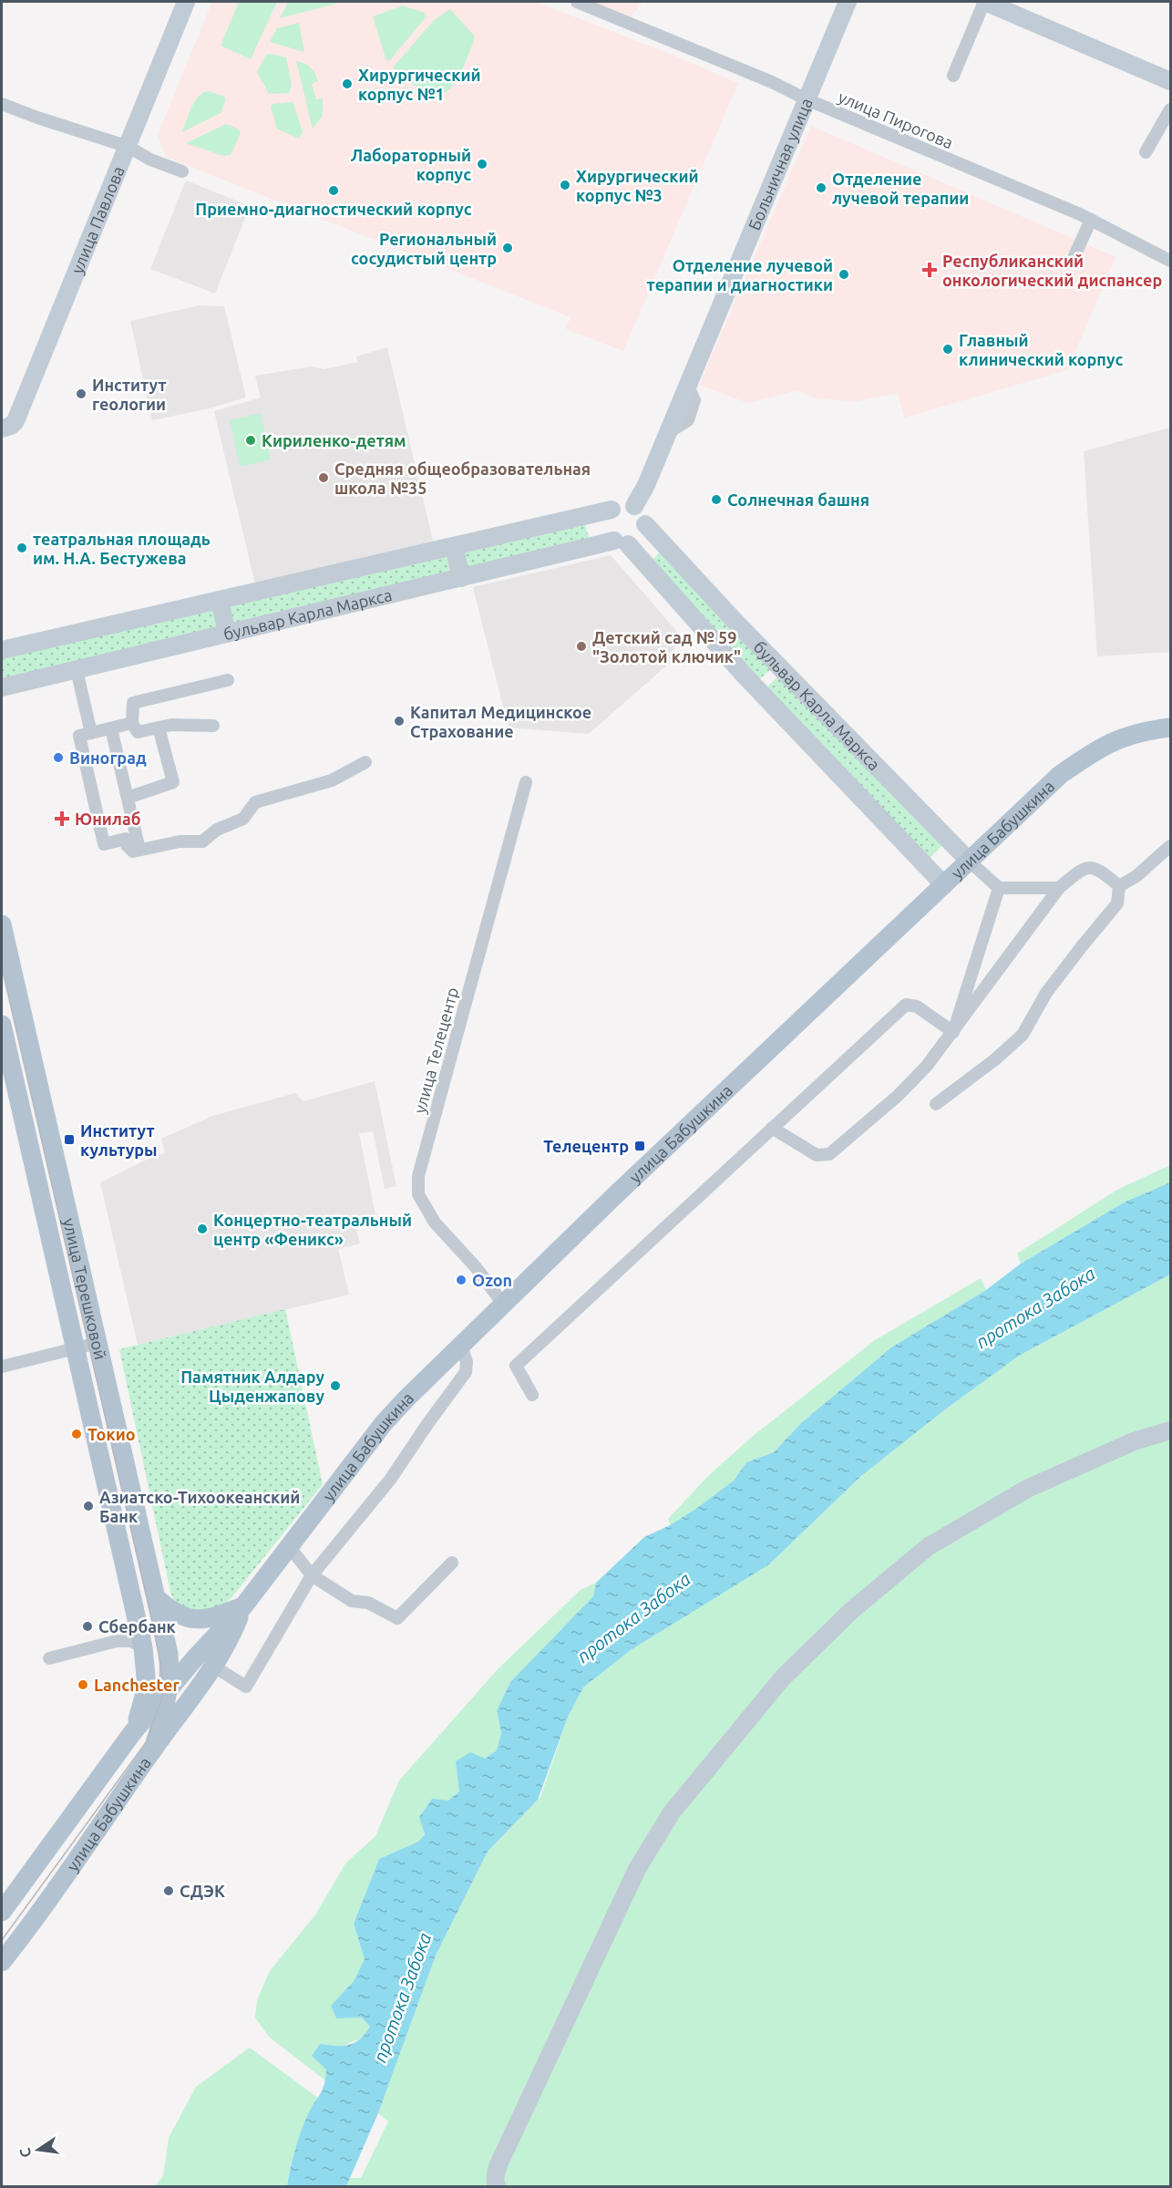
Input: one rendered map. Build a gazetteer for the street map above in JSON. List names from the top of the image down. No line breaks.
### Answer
{"streets":{"main road":["улица Бабушкина","улица Терешковой"],"street":["улица Пирогова","Больничная улица","улица Павлова","бульвар Карла Маркса","улица Телецентр"]},"crossings":[["улица Пирогова","Больничная улица"],["Больничная улица","бульвар Карла Маркса"],["бульвар Карла Маркса","улица Бабушкина"],["улица Бабушкина","улица Телецентр"],["улица Бабушкина","улица Терешковой"]],"water":["протока Забока"],"places":{"other":["Хирургический корпус №1","Лабораторный корпус","Хирургический корпус №3","Отделение лучевой терапии","Приемно-диагностический корпус","Региональный сосудистый центр","Отделение лучевой терапии и диагностики","Главный клинический корпус","Институт геологии","Кириленко-детям","Средняя общеобразовательная школа №35","Солнечная башня","театральная площадь им. Н.А. Бестужева","Детский сад № 59 \"Золотой ключик\"","Капитал Медицинское Страхование","Виноград","Концертно-театральный центр «Феникс»","Ozon","Памятник Алдару Цыденжапову","Токио","Азиатско-Тихоокеанский Банк","Сбербанк","Lanchester","СДЭК"],"health":["Республиканский онкологический диспансер","Юнилаб"],"transit":["Институт культуры","Телецентр"]},"north":"left"}
